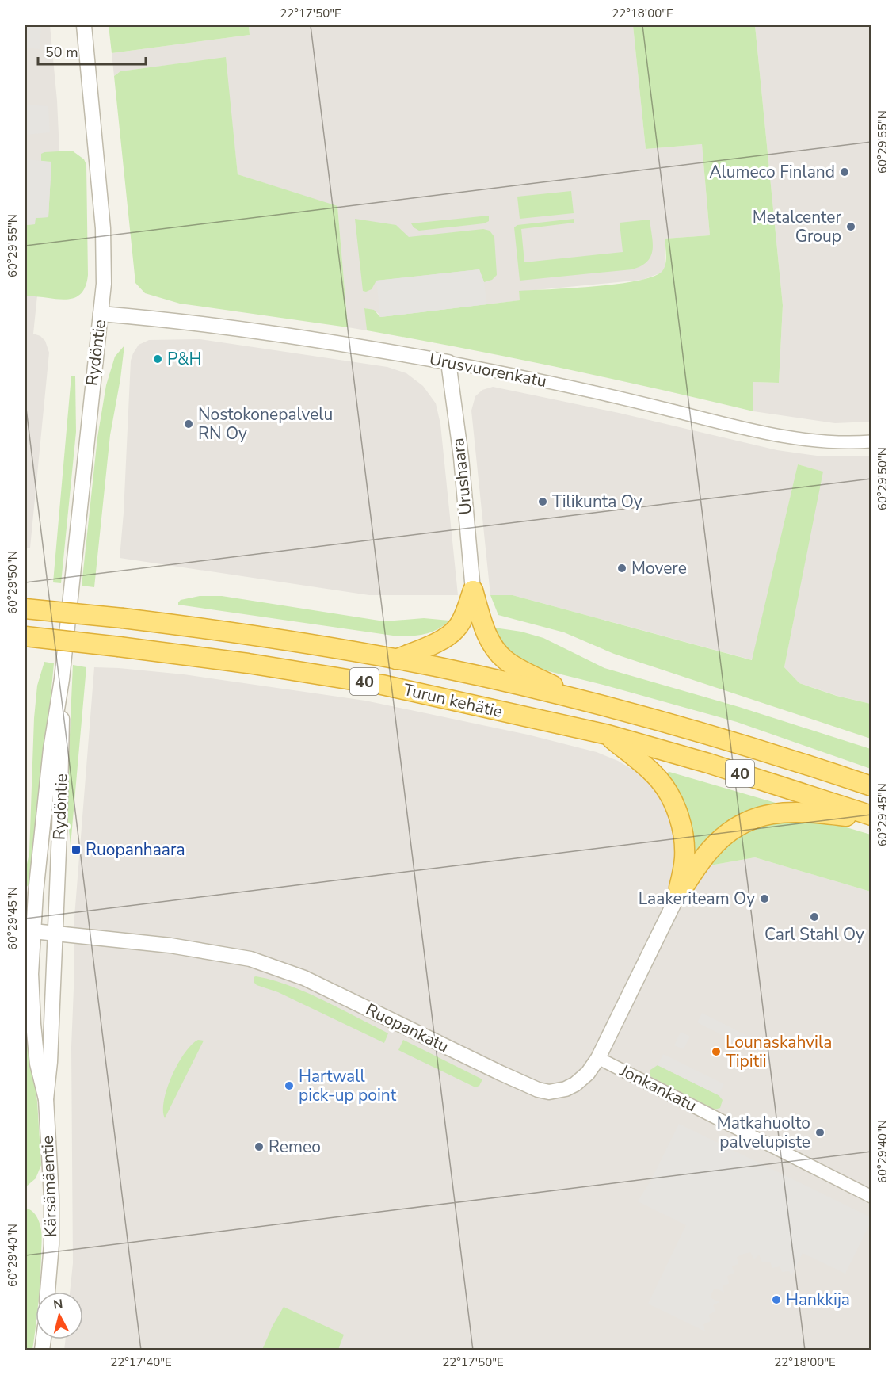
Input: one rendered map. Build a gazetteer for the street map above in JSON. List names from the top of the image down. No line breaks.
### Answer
{"streets":{"highway":["40","Turun kehätie"],"street":["Rydöntie","Urusvuorenkatu","Urushaara","Ruopankatu","Jonkankatu","Kärsämäentie"]},"crossings":[["Rydöntie","Urusvuorenkatu"],["Rydöntie","Ruopankatu"],["Rydöntie","Kärsämäentie"],["Urusvuorenkatu","Urushaara"],["Ruopankatu","Jonkankatu"],["Ruopankatu","Kärsämäentie"]],"places":{"other":["Alumeco Finland","Metalcenter Group","P&H","Nostokonepalvelu RN Oy","Tilikunta Oy","Movere","Laakeriteam Oy","Carl Stahl Oy","Lounaskahvila Tipitii","Hartwall pick-up point","Matkahuolto palvelupiste","Remeo","Hankkija"],"transit":["Ruopanhaara"]},"scale_bar":"50 m","north":"top","coordinates":["22°17'50\"E","22°18'00\"E","60°29'55\"N","60°29'50\"N","60°29'45\"N","60°29'40\"N","22°17'40\"E"]}
